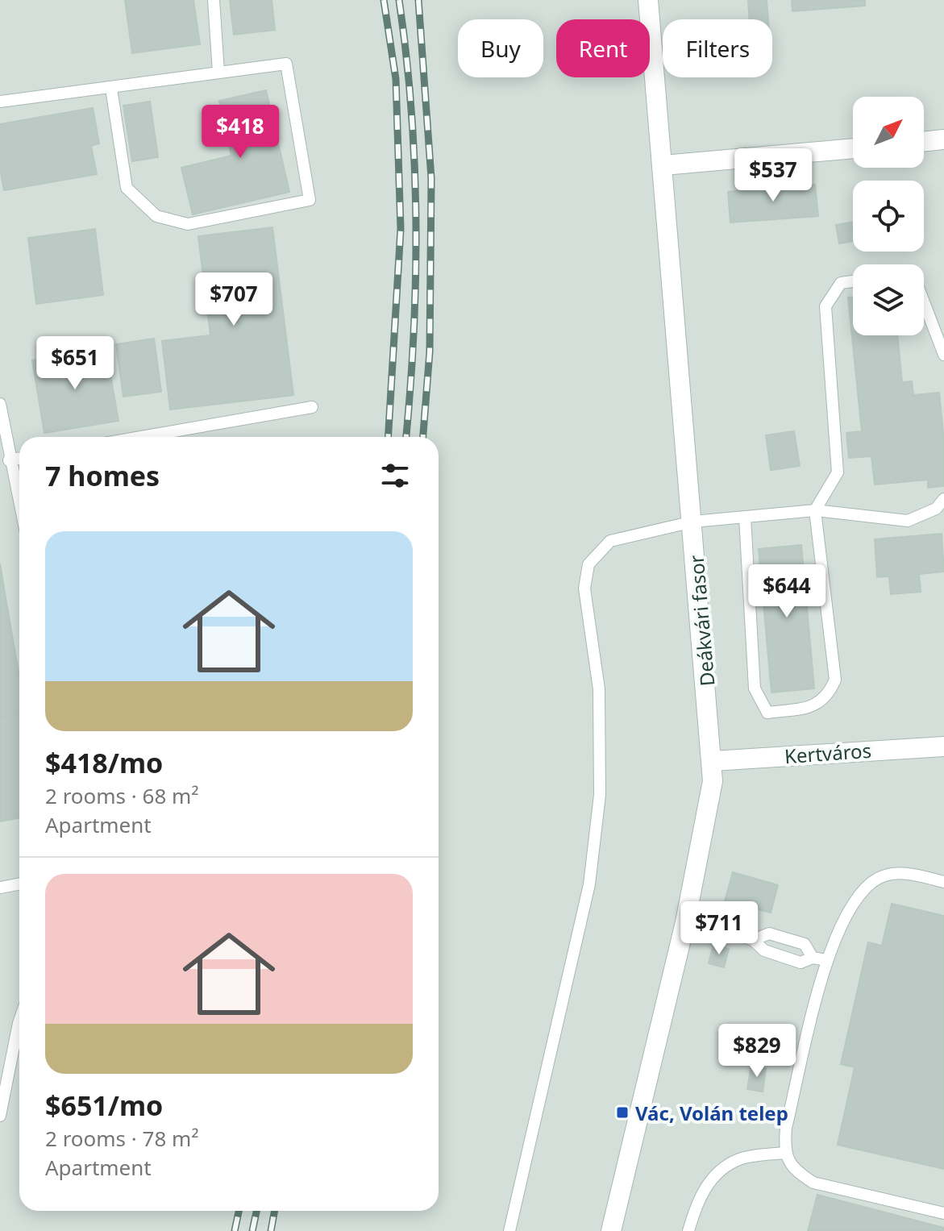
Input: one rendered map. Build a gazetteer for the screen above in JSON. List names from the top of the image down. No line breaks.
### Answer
{"streets":{"street":["Deákvári fasor","Kertváros"]},"crossings":[["Deákvári fasor","Kertváros"]],"places":{"transit":["Vác, Volán telep"]},"north":"top right","page":{"chip":["Buy","Rent","Filters"],"price":["$418","$537","$707","$651","$644","$711","$829"],"heading":"7 homes","list":[{"name":"$418/mo","note":"2 rooms · 68 m² · Apartment"},{"name":"$651/mo","note":"2 rooms · 78 m² · Apartment"}]}}
